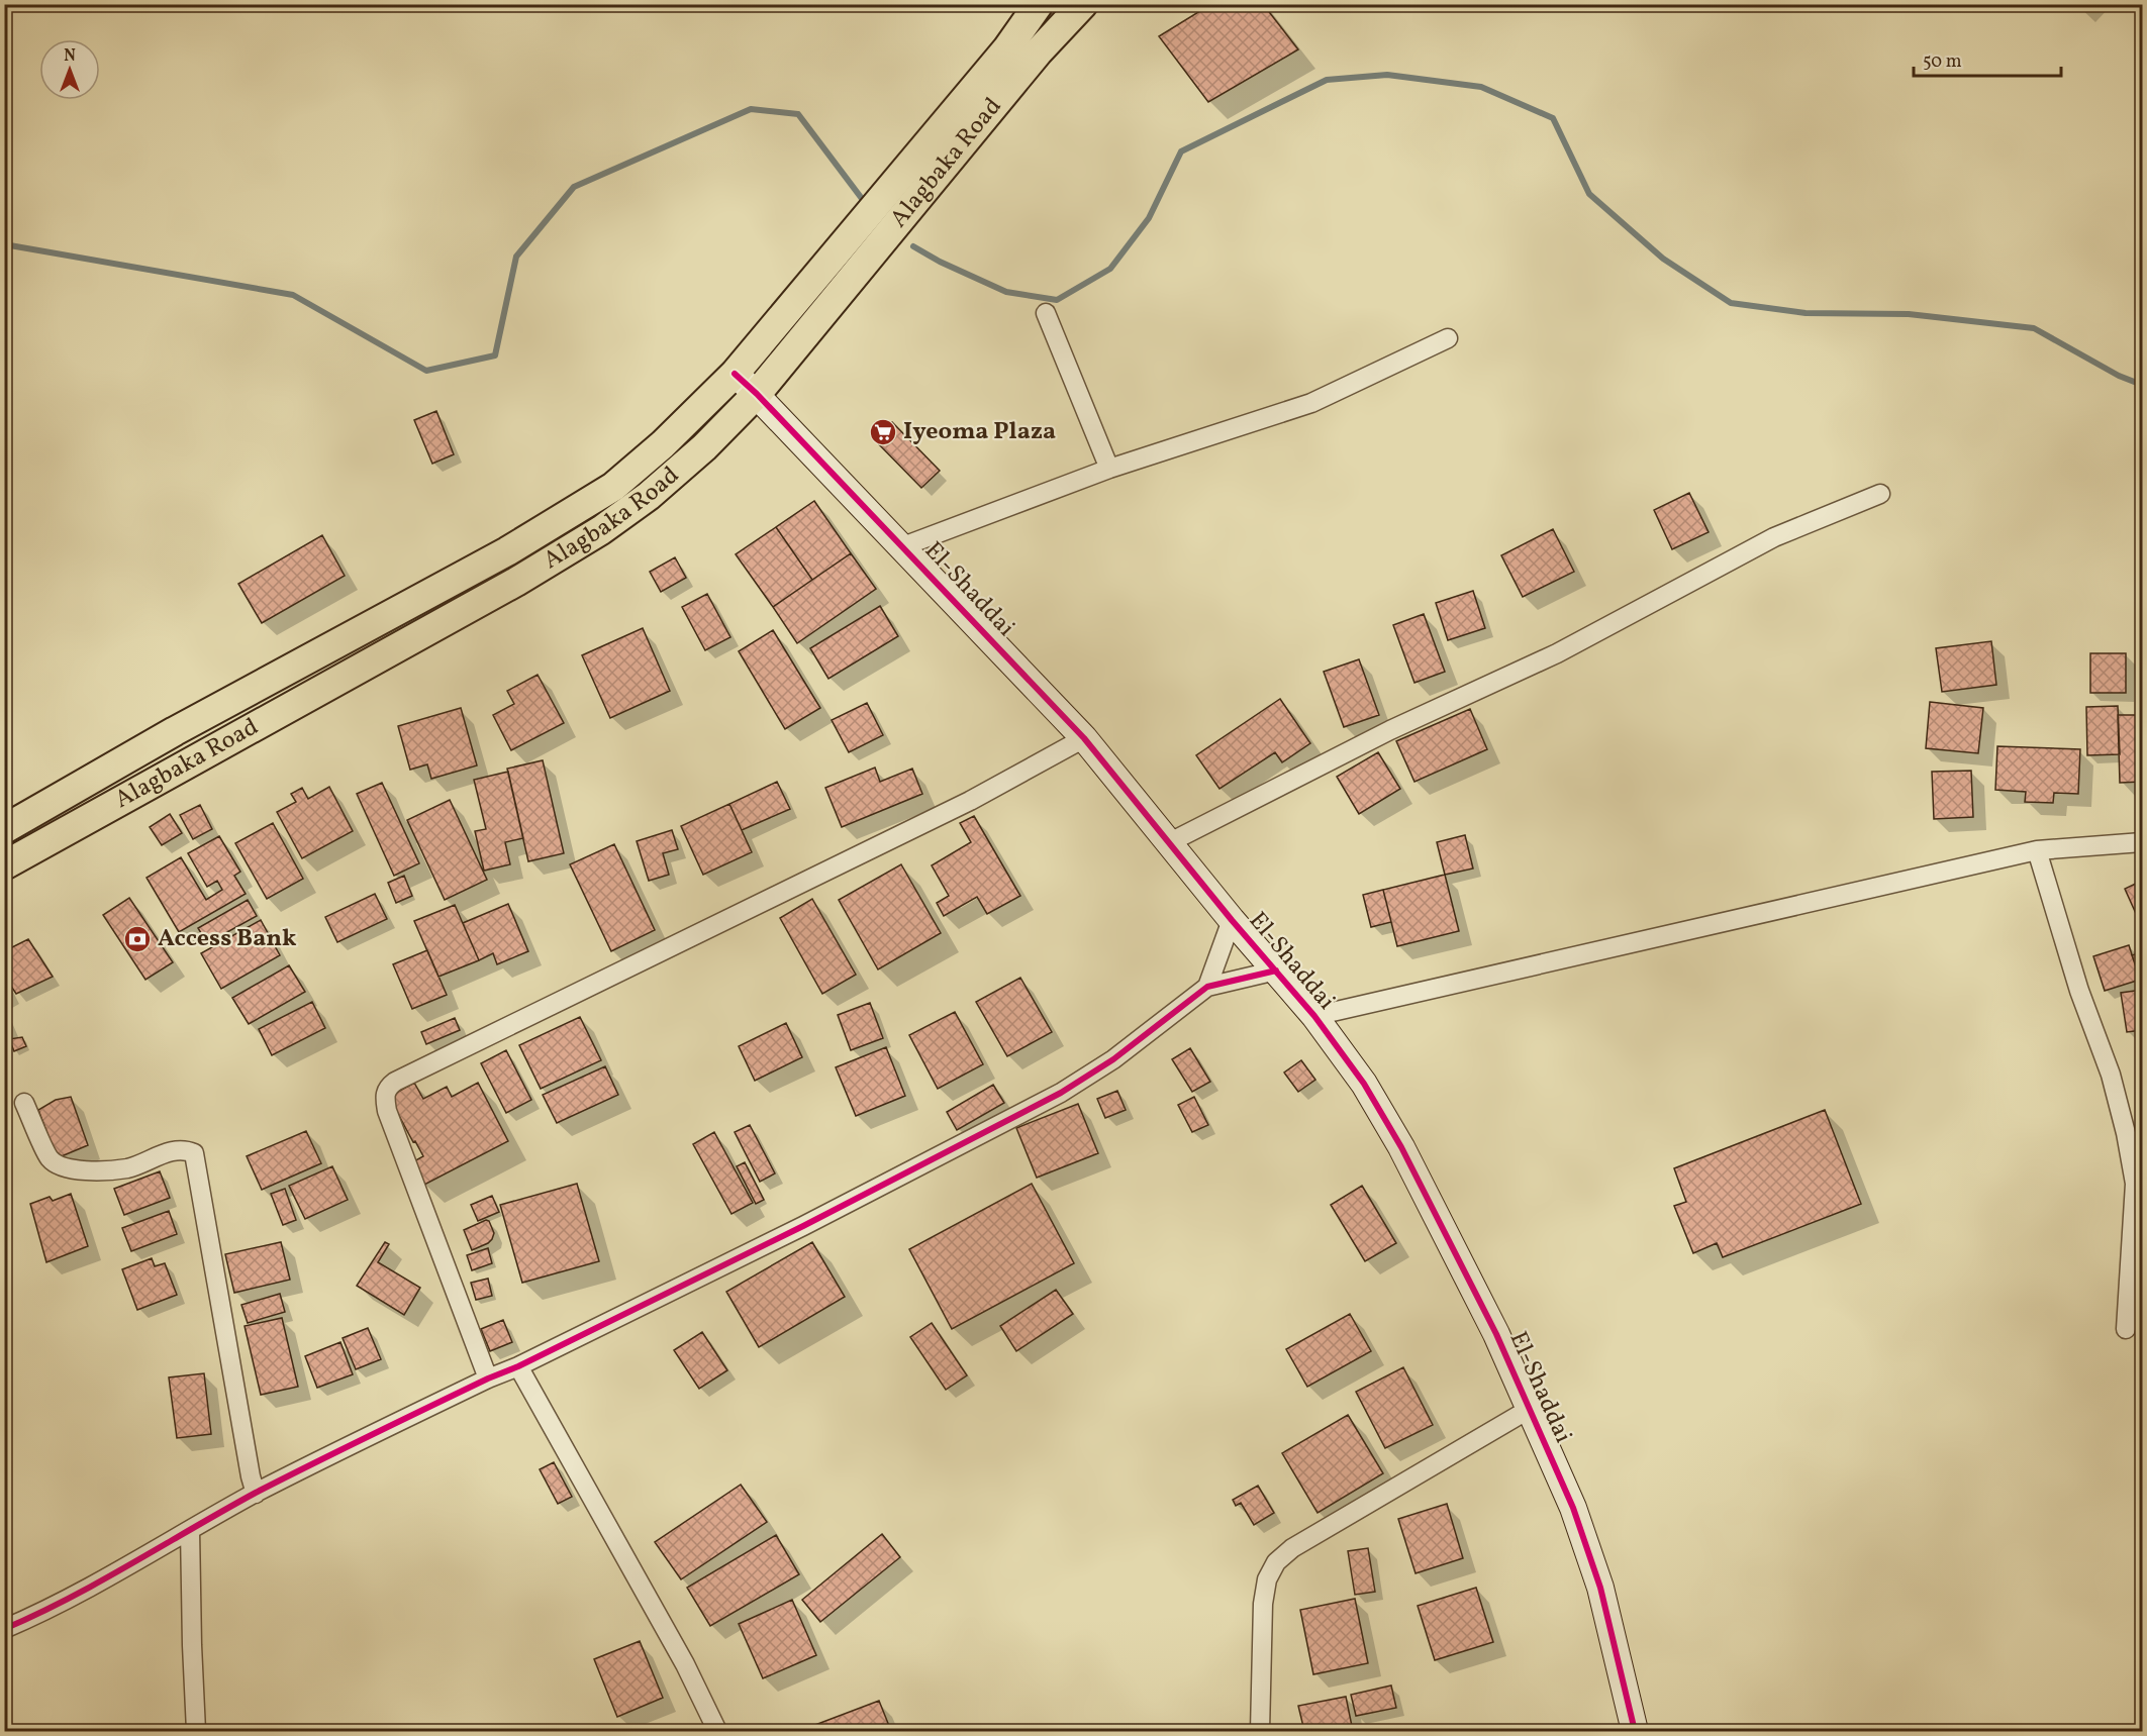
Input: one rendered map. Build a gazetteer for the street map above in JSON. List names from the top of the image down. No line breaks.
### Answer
{"streets":{"main road":["Alagbaka Road"],"street":["El-Shaddai"]},"crossings":[["Alagbaka Road","El-Shaddai"]],"places":{"supermarket":["Iyeoma Plaza"],"bank":["Access Bank"]},"scale_bar":"50 m","north":"top"}
